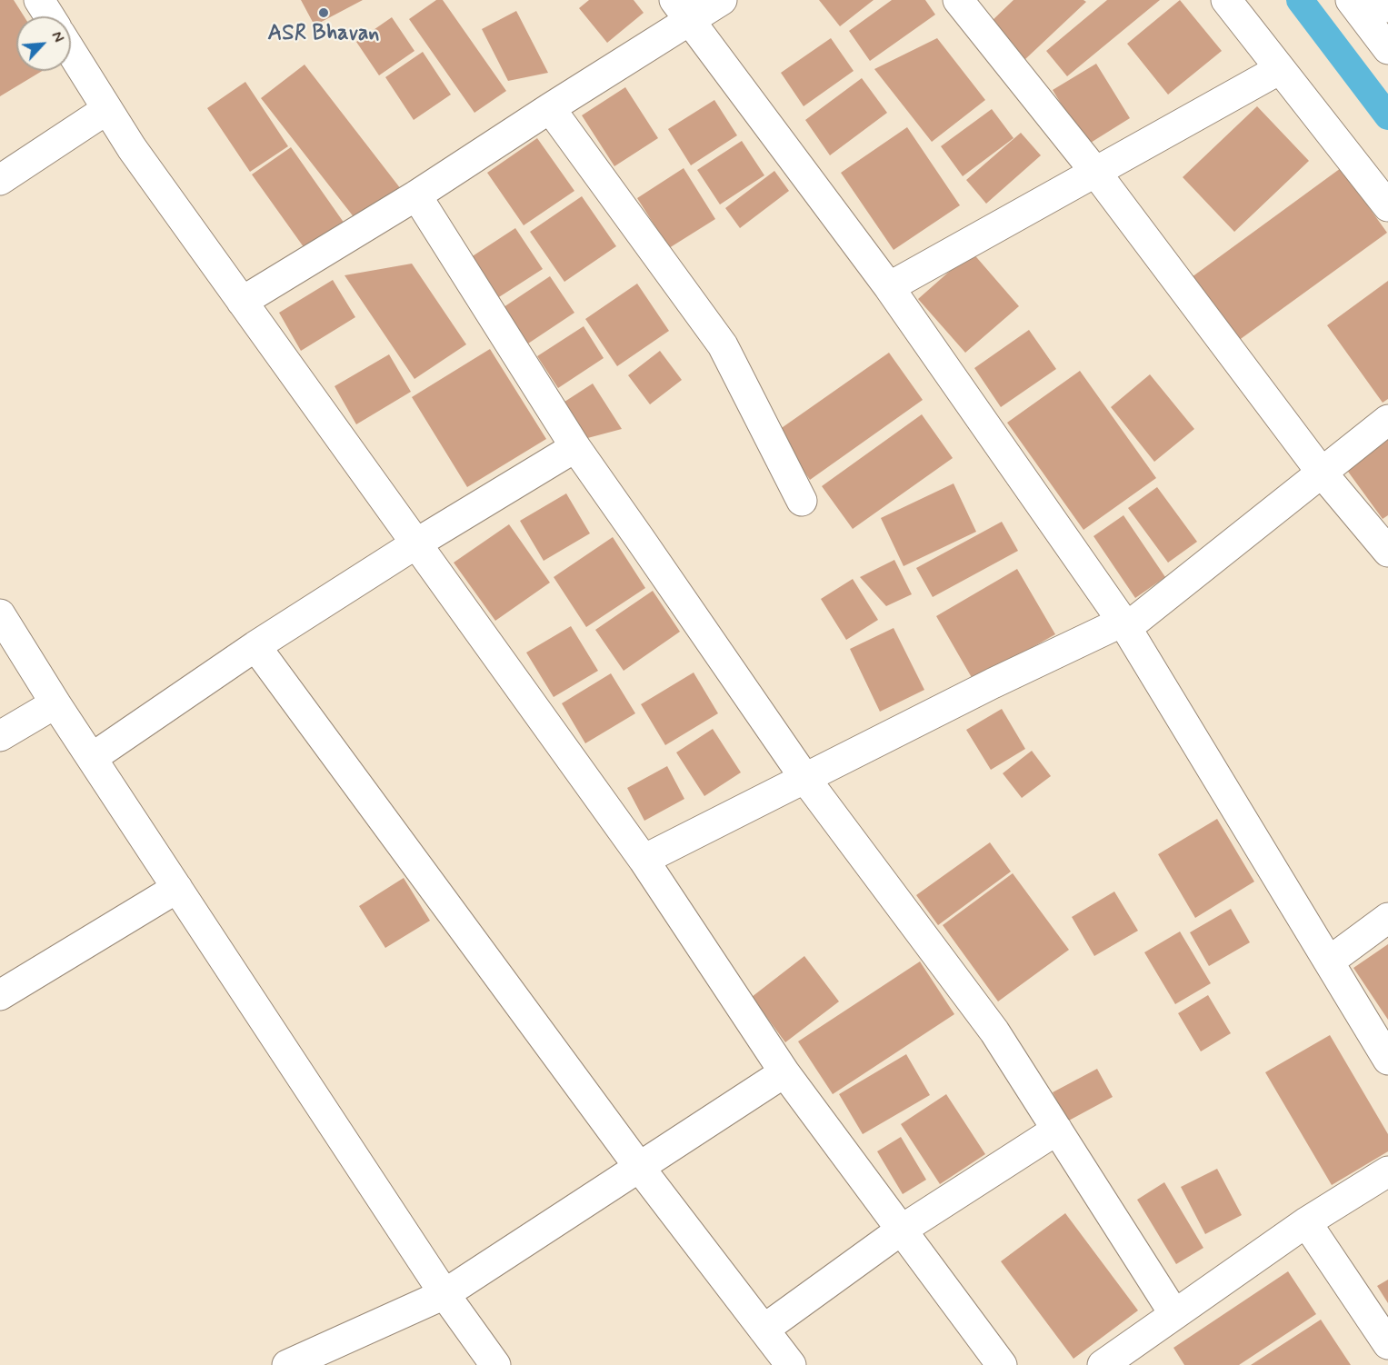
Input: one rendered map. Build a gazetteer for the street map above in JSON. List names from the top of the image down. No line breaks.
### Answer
{"places":["ASR Bhavan"],"north":"top right"}
